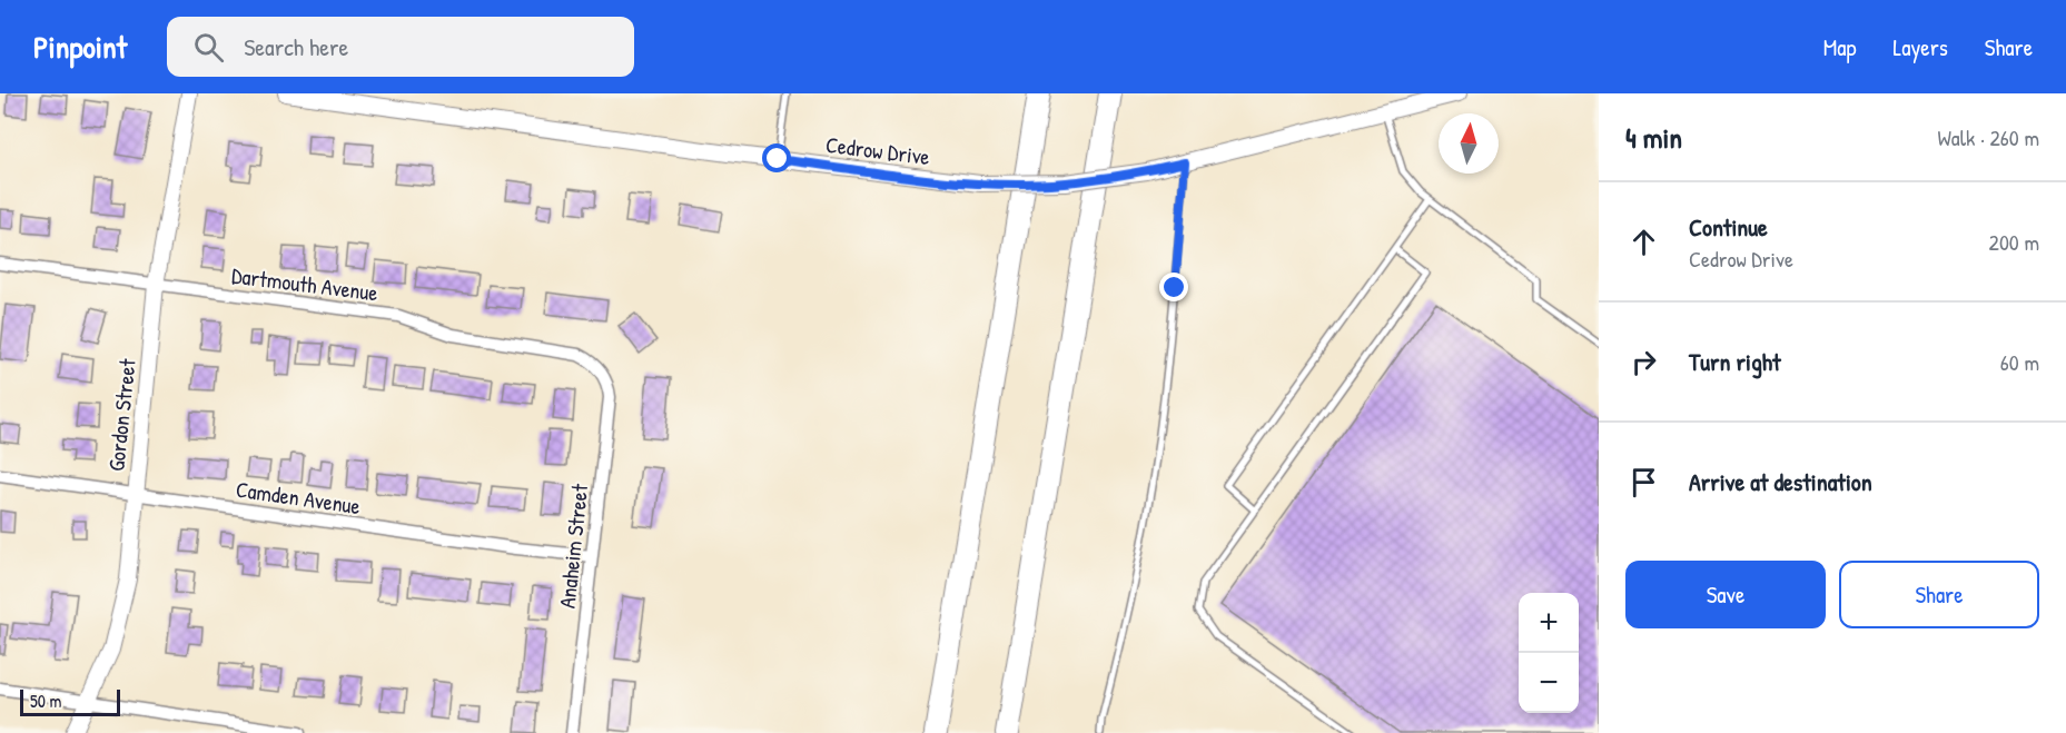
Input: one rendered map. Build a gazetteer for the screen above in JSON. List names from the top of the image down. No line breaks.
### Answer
{"streets":{"street":["Cedrow Drive","Dartmouth Avenue","Gordon Street","Camden Avenue","Anaheim Street"]},"crossings":[["Dartmouth Avenue","Gordon Street"],["Dartmouth Avenue","Anaheim Street"],["Gordon Street","Camden Avenue"],["Camden Avenue","Anaheim Street"]],"scale_bar":"50 m","north":"top","page":{"header":"Pinpoint","search":"Search here","nav":["Map","Layers","Share"],"heading":["4 min","Walk · 260 m"],"list":[["Continue","Cedrow Drive","200 m"],["Turn right","60 m"],"Arrive at destination"],"buttons":["Save","Share"],"map_buttons":["+","−"],"scale":"50 m"}}
